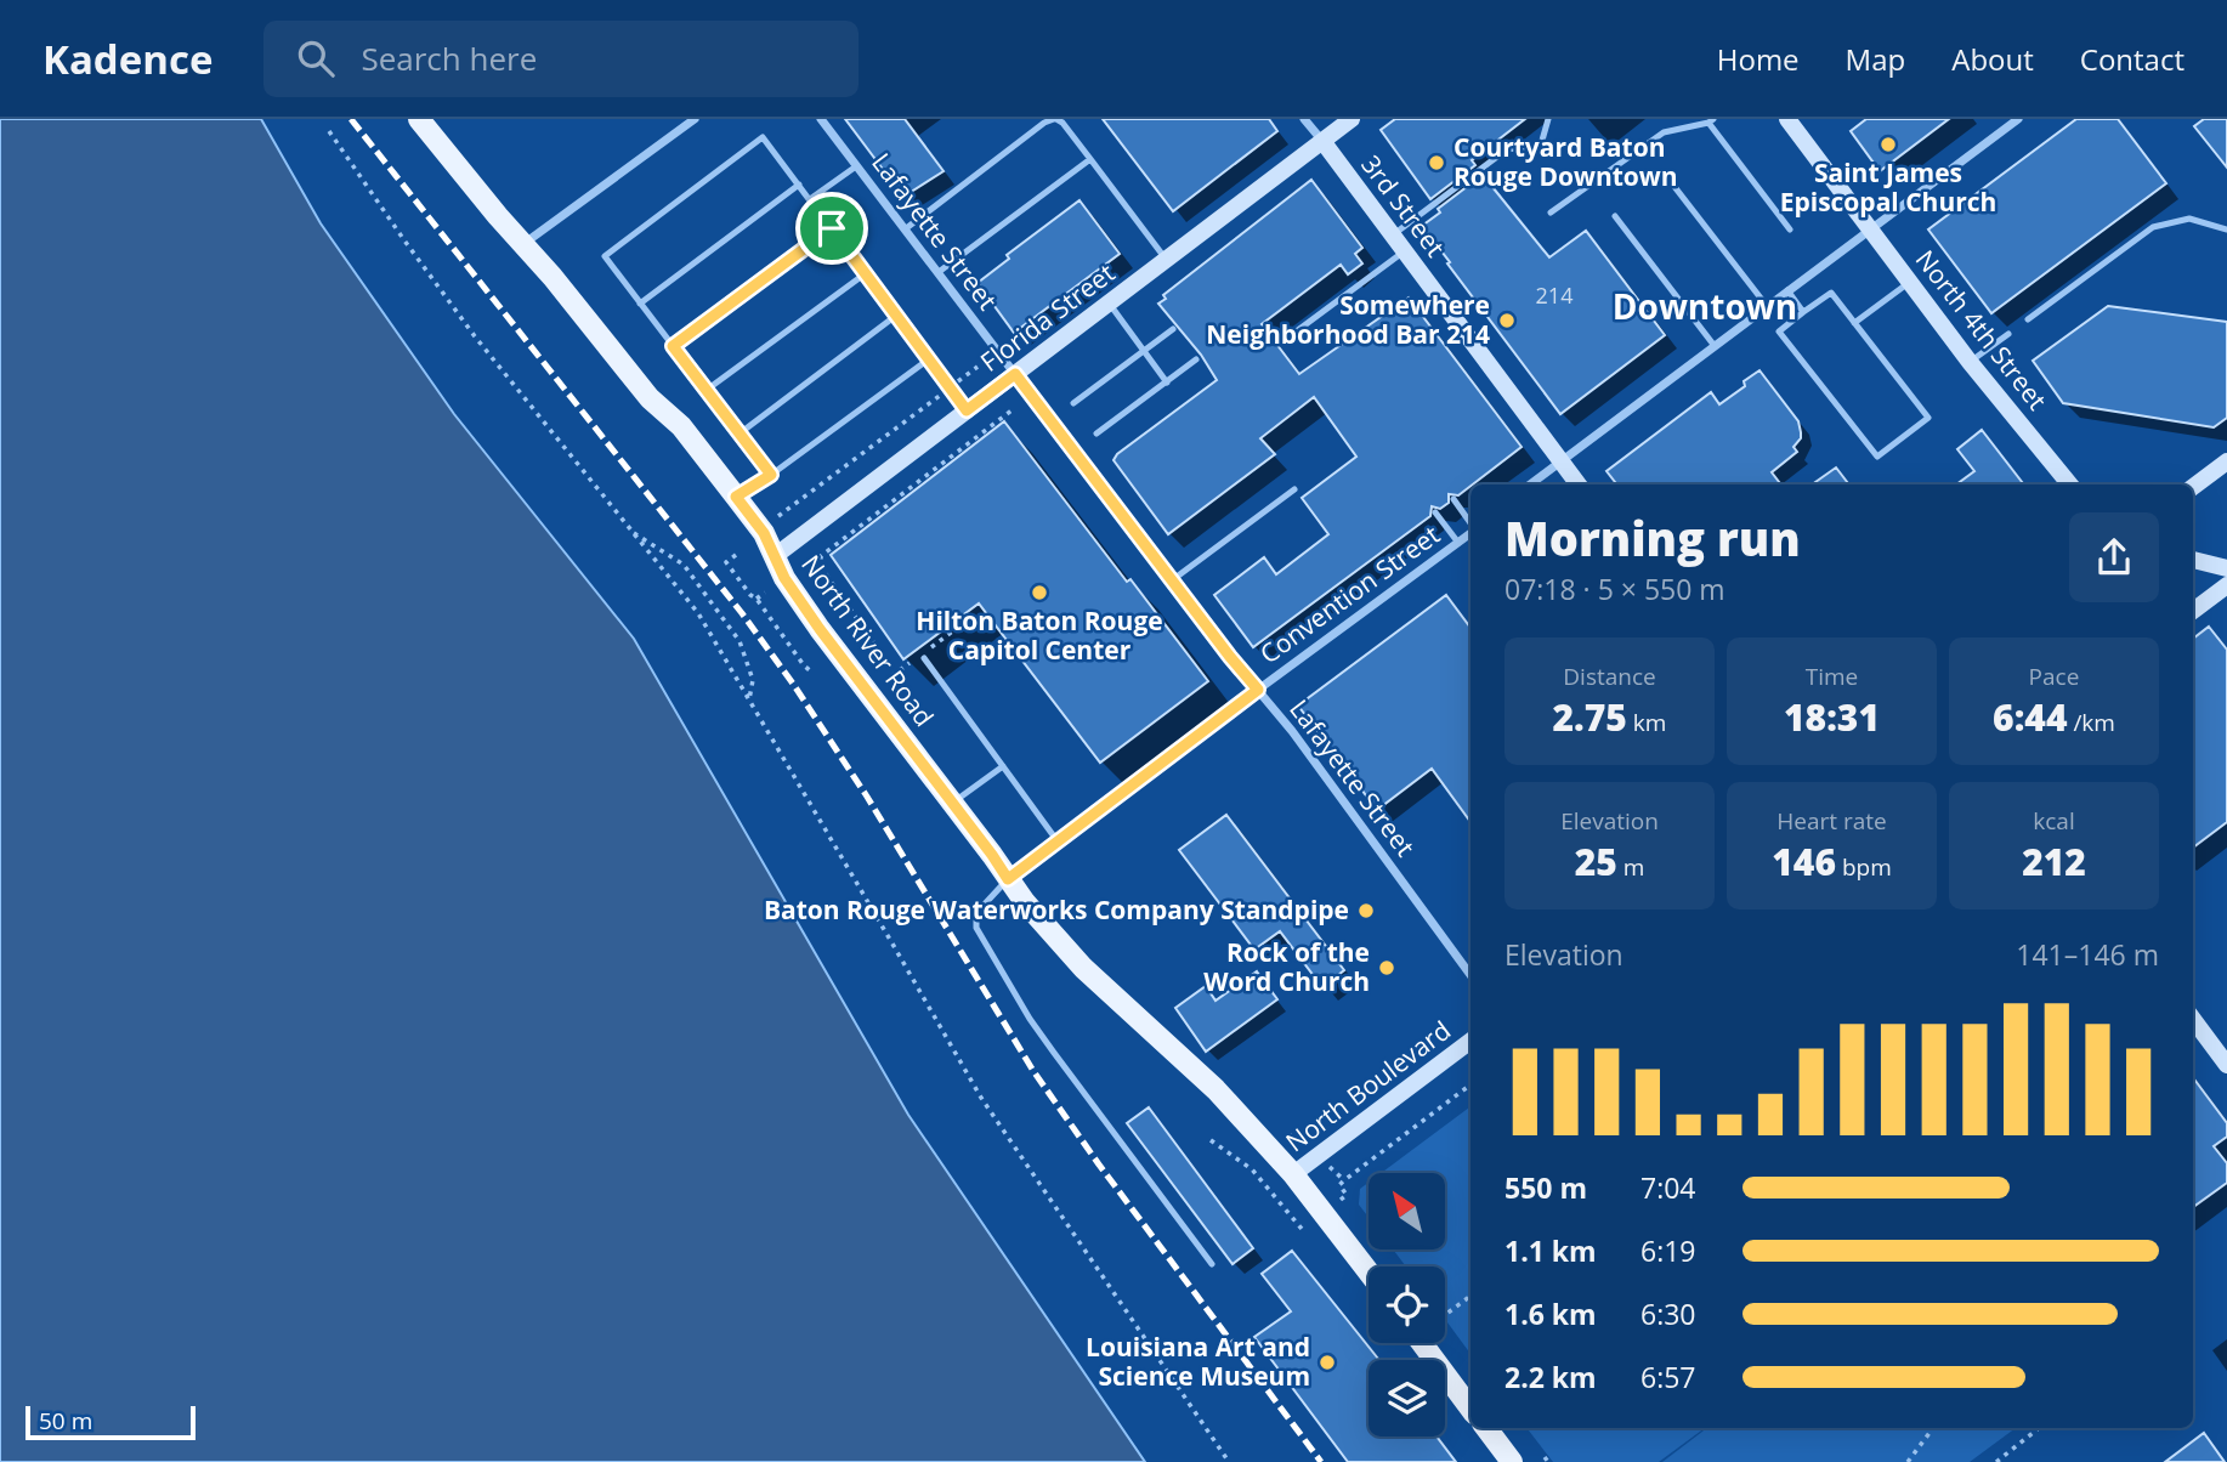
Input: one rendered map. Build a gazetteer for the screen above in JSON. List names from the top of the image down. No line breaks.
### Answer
{"streets":{"main road":["3rd Street","Florida Street","North 4th Street","North River Road","North Boulevard"],"street":["Lafayette Street","Convention Street"]},"crossings":[["3rd Street","Florida Street"],["Lafayette Street","Florida Street"],["Lafayette Street","Convention Street"],["Florida Street","North River Road"],["Convention Street","North River Road"],["North River Road","North Boulevard"]],"districts":["Downtown"],"places":["Saint James Episcopal Church","Courtyard Baton Rouge Downtown","Somewhere Neighborhood Bar 214","Hilton Baton Rouge Capitol Center","Baton Rouge Waterworks Company Standpipe","Rock of the Word Church","Louisiana Art and Science Museum"],"house_numbers":["214"],"scale_bar":"50 m","north":"top left","page":{"header":"Kadence","search":"Search here","nav":["Home","Map","About","Contact"],"heading":["Morning run","07:18 · 5 × 550 m"],"stats":[["Distance","2.75 km"],["Time","18:31"],["Pace","6:44 /km"],["Elevation","25 m"],["Heart rate","146 bpm"],["kcal","212"]],"chart":["Elevation","141–146 m"],"list":[{"name":"550 m","note":"7:04"},{"name":"1.1 km","note":"6:19"},{"name":"1.6 km","note":"6:30"},{"name":"2.2 km","note":"6:57"}],"scale":"50 m"}}
